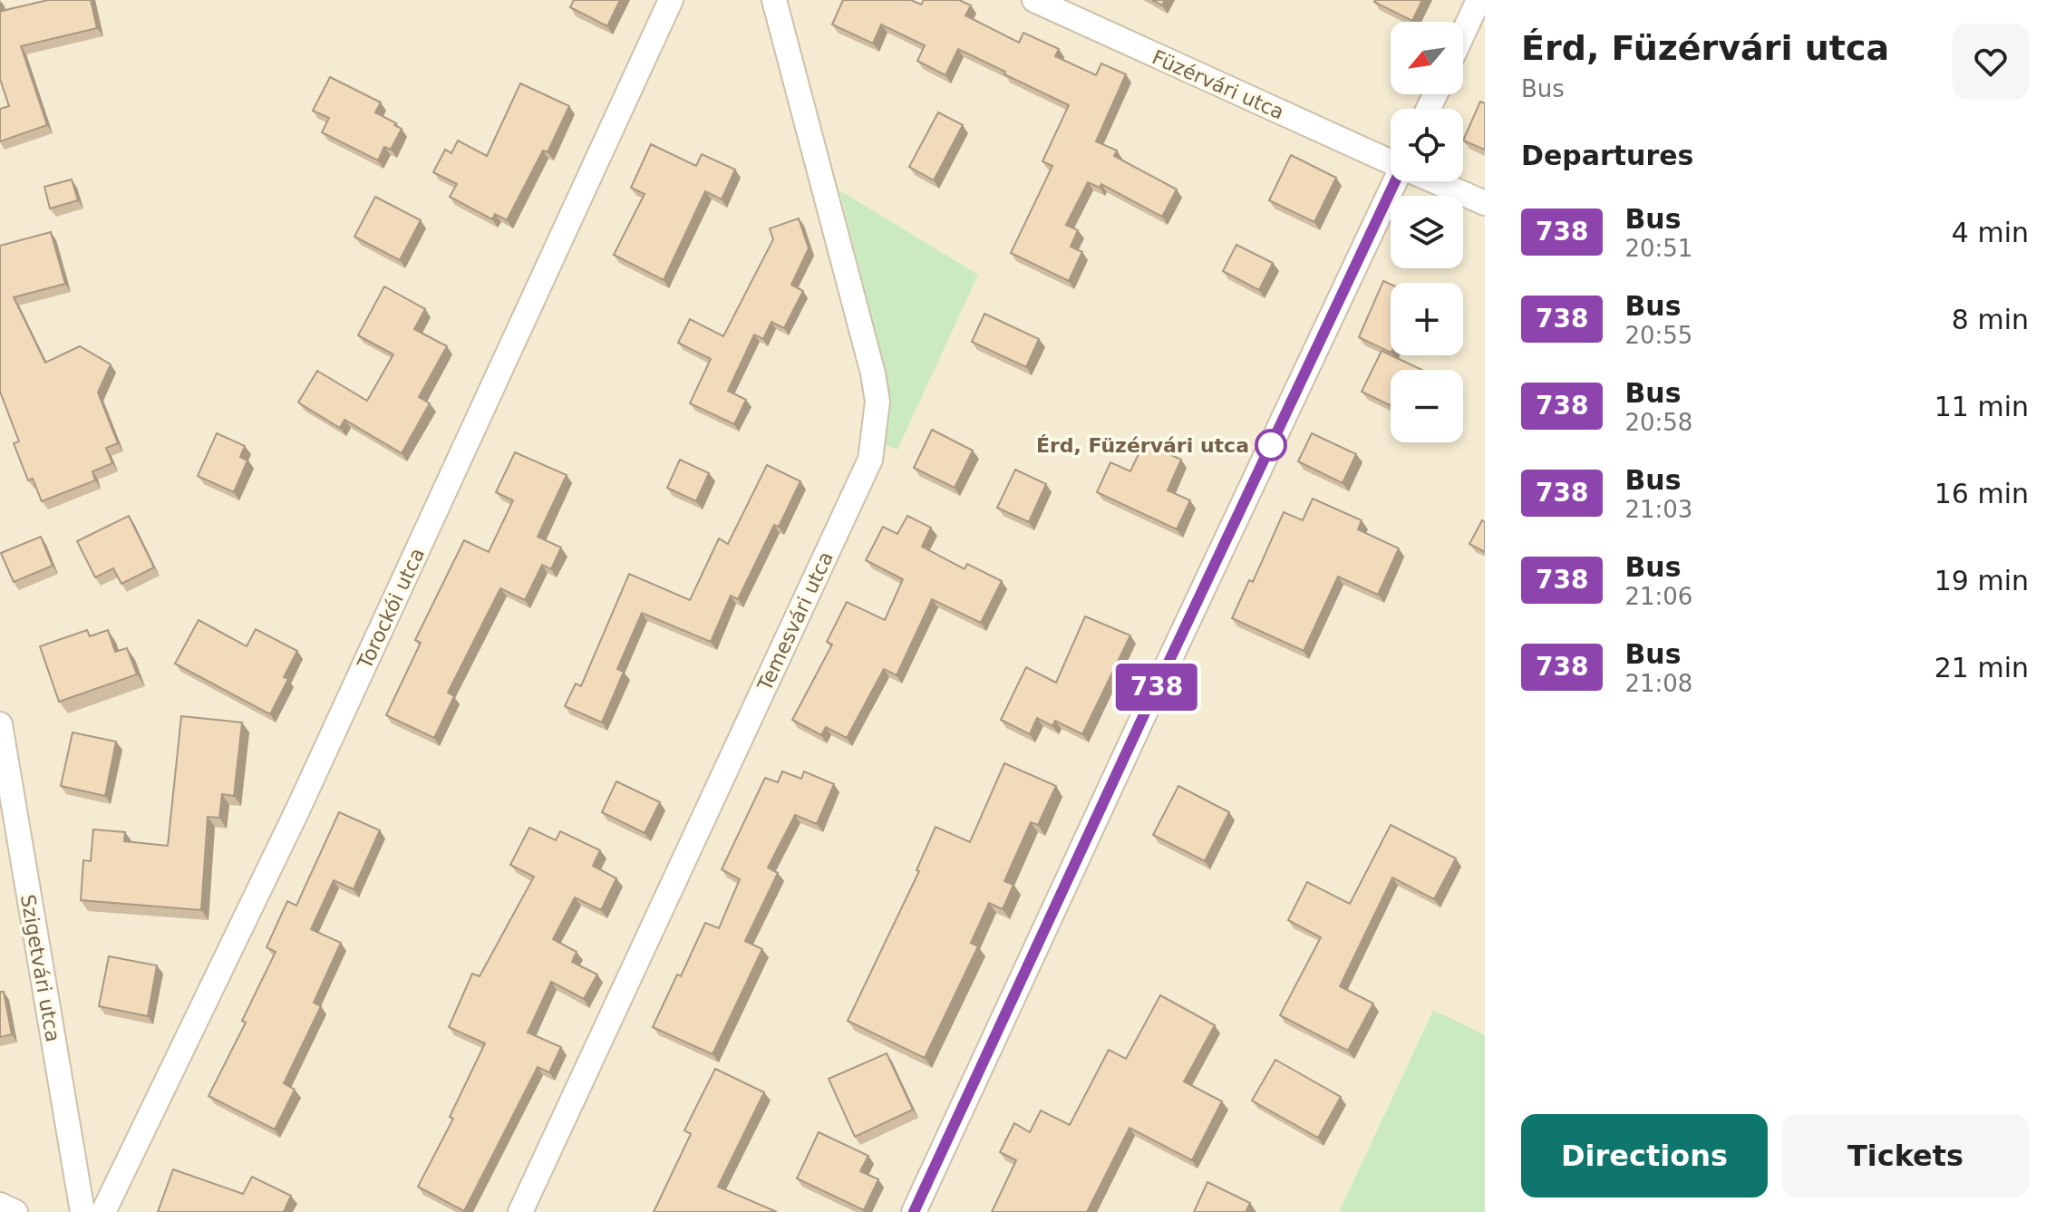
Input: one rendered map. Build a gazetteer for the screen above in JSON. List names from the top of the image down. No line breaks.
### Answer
{"streets":{"street":["Füzérvári utca","Torockói utca","Temesvári utca","Szigetvári utca"]},"places":["Érd, Füzérvári utca"],"lines":["bus line 738"],"north":"bottom left","page":{"on_map":"738","heading":[["Érd, Füzérvári utca","Bus"],"Departures"],"map_buttons":["+","−"],"list":[{"mark":"738","name":"Bus","note":"20:51","value":"4 min"},{"mark":"738","name":"Bus","note":"20:55","value":"8 min"},{"mark":"738","name":"Bus","note":"20:58","value":"11 min"},{"mark":"738","name":"Bus","note":"21:03","value":"16 min"},{"mark":"738","name":"Bus","note":"21:06","value":"19 min"},{"mark":"738","name":"Bus","note":"21:08","value":"21 min"}],"buttons":["Directions","Tickets"]}}
